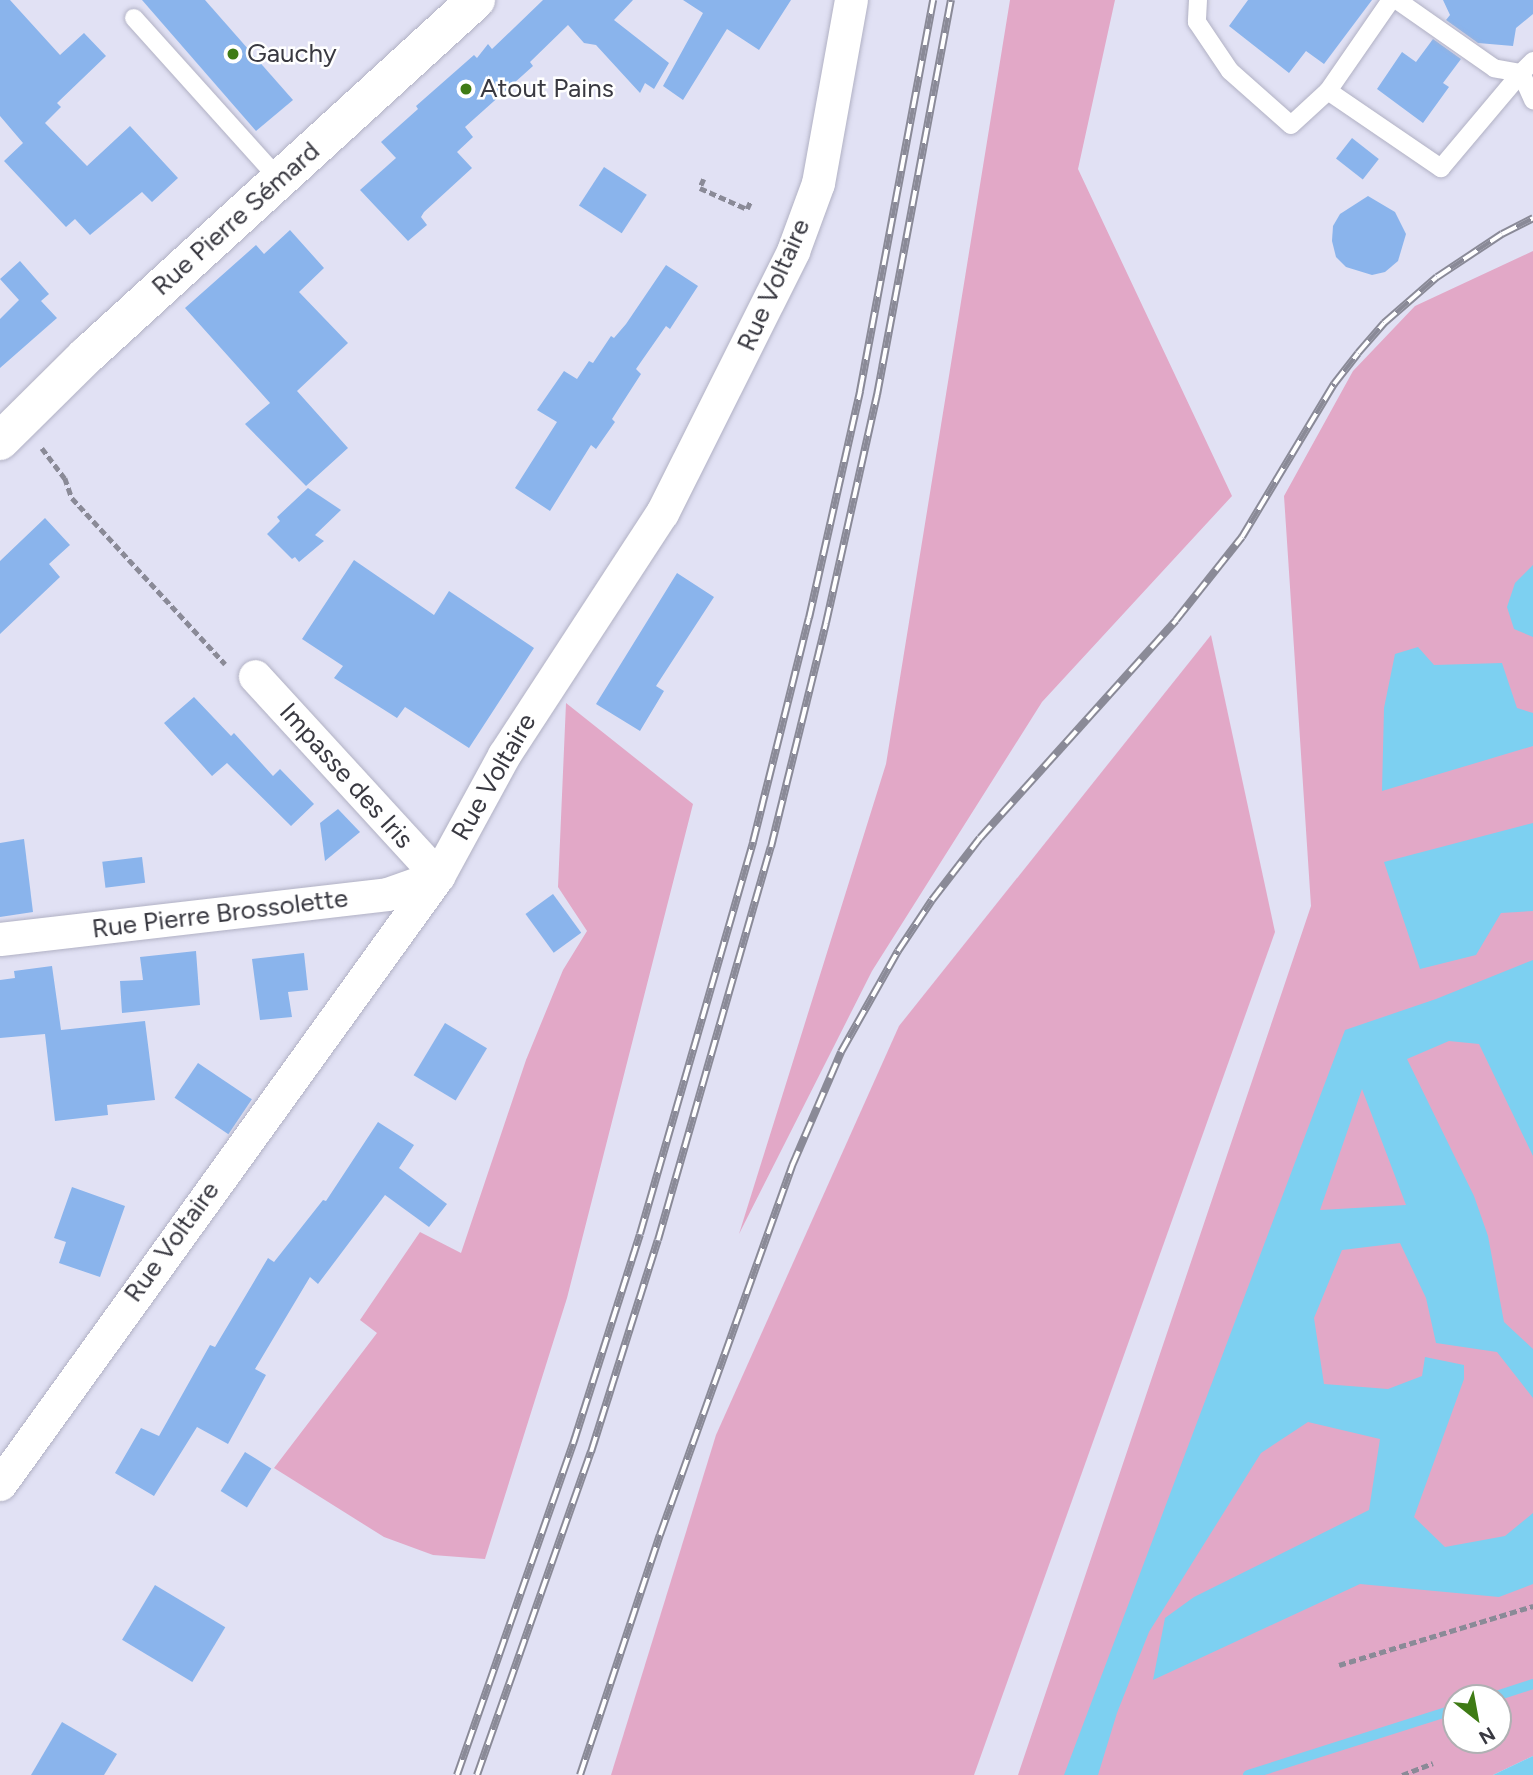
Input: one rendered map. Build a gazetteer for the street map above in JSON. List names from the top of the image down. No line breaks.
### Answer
{"streets":{"main road":["Rue Pierre Sémard"],"street":["Rue Voltaire","Impasse des Iris","Rue Pierre Brossolette"]},"crossings":[["Rue Voltaire","Impasse des Iris"],["Rue Voltaire","Rue Pierre Brossolette"],["Impasse des Iris","Rue Pierre Brossolette"]],"places":["Gauchy","Atout Pains"],"north":"bottom right"}
